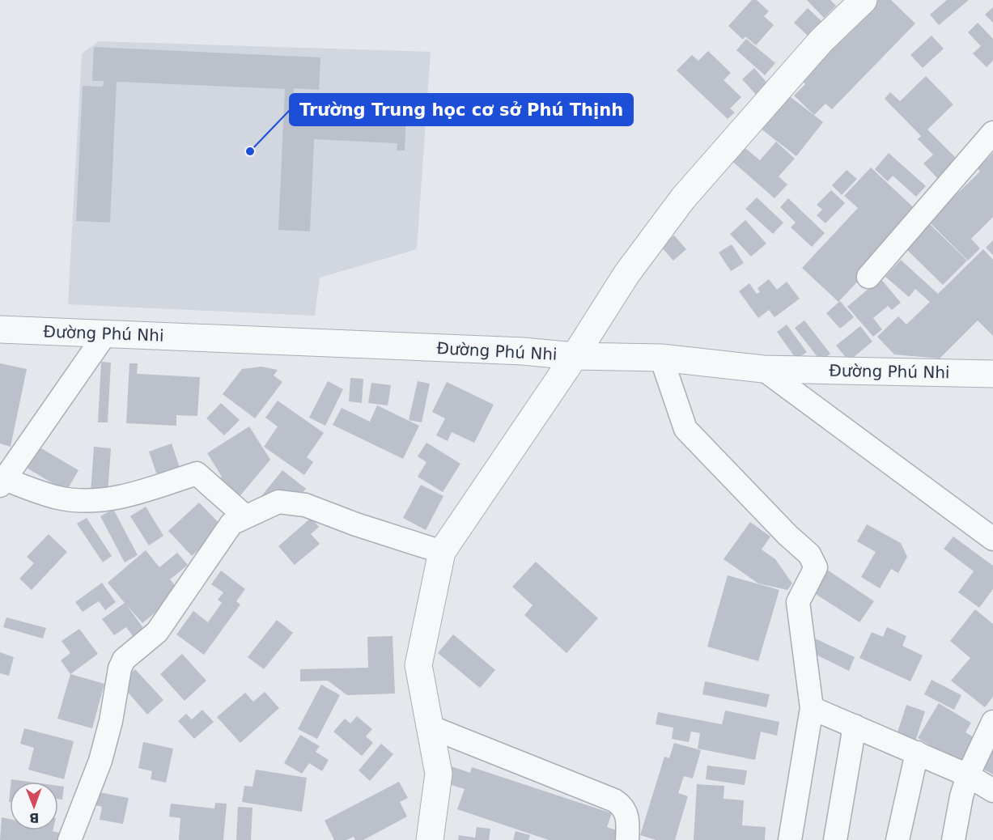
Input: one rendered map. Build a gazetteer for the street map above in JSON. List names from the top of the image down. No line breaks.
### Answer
{"streets":{"street":["Đường Phú Nhi"]},"places":["Trường Trung học cơ sở Phú Thịnh"],"north":"bottom"}
